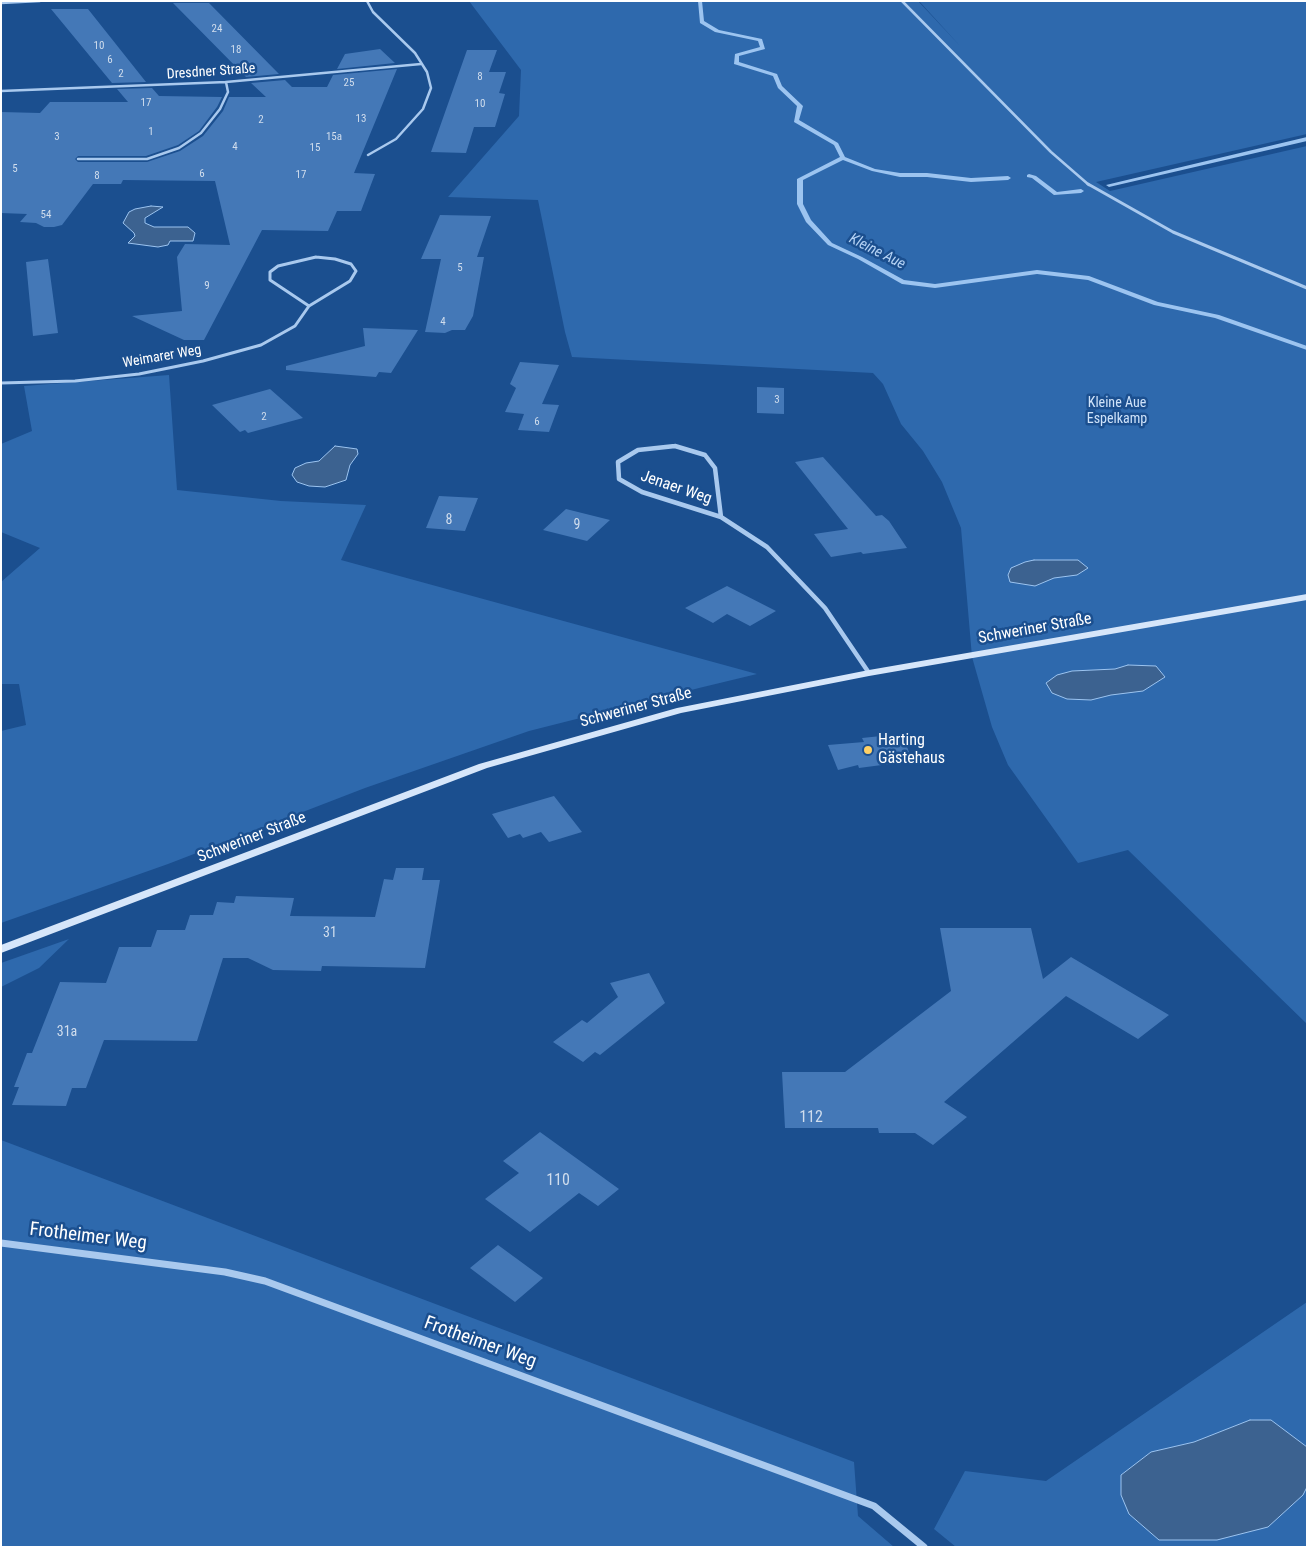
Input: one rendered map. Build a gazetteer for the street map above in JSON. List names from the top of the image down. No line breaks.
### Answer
{"streets":{"street":["Dresdner Straße","Weimarer Weg","Jenaer Weg","Schweriner Straße","Frotheimer Weg"]},"crossings":[["Jenaer Weg","Schweriner Straße"]],"water":["Kleine Aue"],"parks":["Kleine Aue Espelkamp"],"places":["Harting Gästehaus"],"house_numbers":["24","10","18","6","2","8","25","17","10","13","2","1","3","15a","4","15","5","6","17","8","54","5","9","4","3","2","6","8","9","31","31a","112","110"]}
